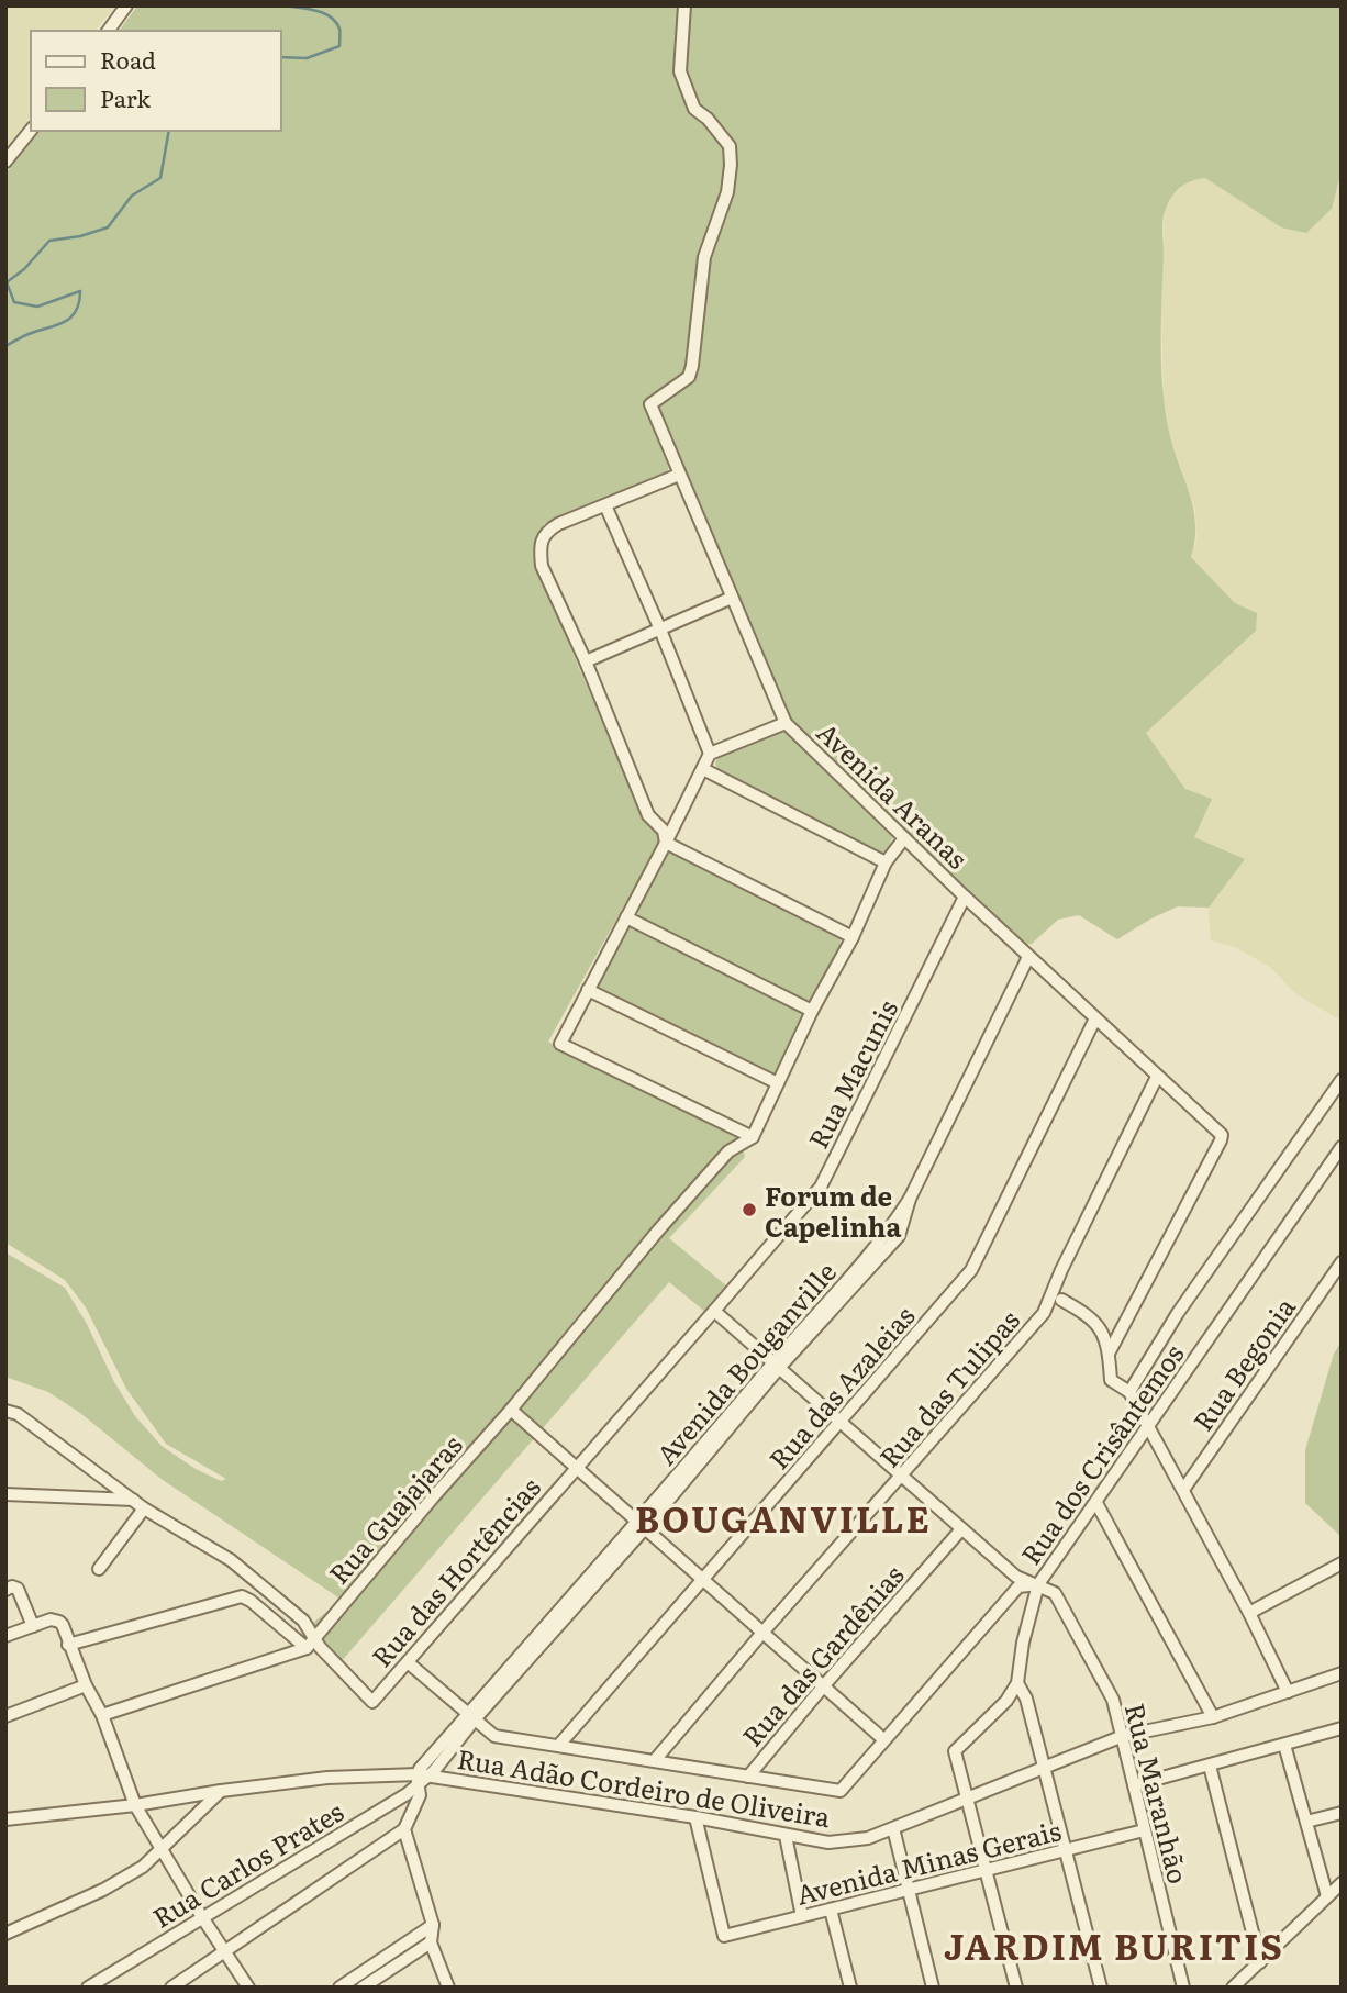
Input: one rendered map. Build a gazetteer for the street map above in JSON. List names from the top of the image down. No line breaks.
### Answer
{"streets":{"street":["Avenida Aranas","Rua Macunis","Avenida Bouganville","Rua Begonia","Rua das Azaleias","Rua das Tulipas","Rua dos Crisântemos","Rua Guajajaras","Rua das Hortências","Rua das Gardênias","Rua Adão Cordeiro de Oliveira","Rua Maranhão","Avenida Minas Gerais","Rua Carlos Prates"]},"crossings":[["Avenida Aranas","Rua Macunis"],["Avenida Aranas","Avenida Bouganville"],["Avenida Aranas","Rua das Azaleias"],["Avenida Aranas","Rua das Tulipas"],["Rua Macunis","Rua das Hortências"],["Rua Macunis","Rua Maranhão"],["Avenida Bouganville","Rua dos Crisântemos"],["Avenida Bouganville","Rua Adão Cordeiro de Oliveira"],["Avenida Bouganville","Rua Maranhão"],["Avenida Bouganville","Rua Carlos Prates"],["Rua das Azaleias","Rua dos Crisântemos"],["Rua das Azaleias","Rua Maranhão"],["Rua das Tulipas","Rua dos Crisântemos"],["Rua das Tulipas","Rua Maranhão"],["Rua dos Crisântemos","Rua das Hortências"],["Rua dos Crisântemos","Rua das Gardênias"],["Rua dos Crisântemos","Rua Maranhão"],["Rua Guajajaras","Rua das Hortências"],["Rua das Gardênias","Rua Maranhão"],["Rua Adão Cordeiro de Oliveira","Rua Maranhão"],["Rua Adão Cordeiro de Oliveira","Avenida Minas Gerais"],["Rua Adão Cordeiro de Oliveira","Rua Carlos Prates"],["Rua Maranhão","Avenida Minas Gerais"]],"districts":["BOUGANVILLE","JARDIM BURITIS"],"places":["Forum de Capelinha"],"legend":["Road","Park"]}
